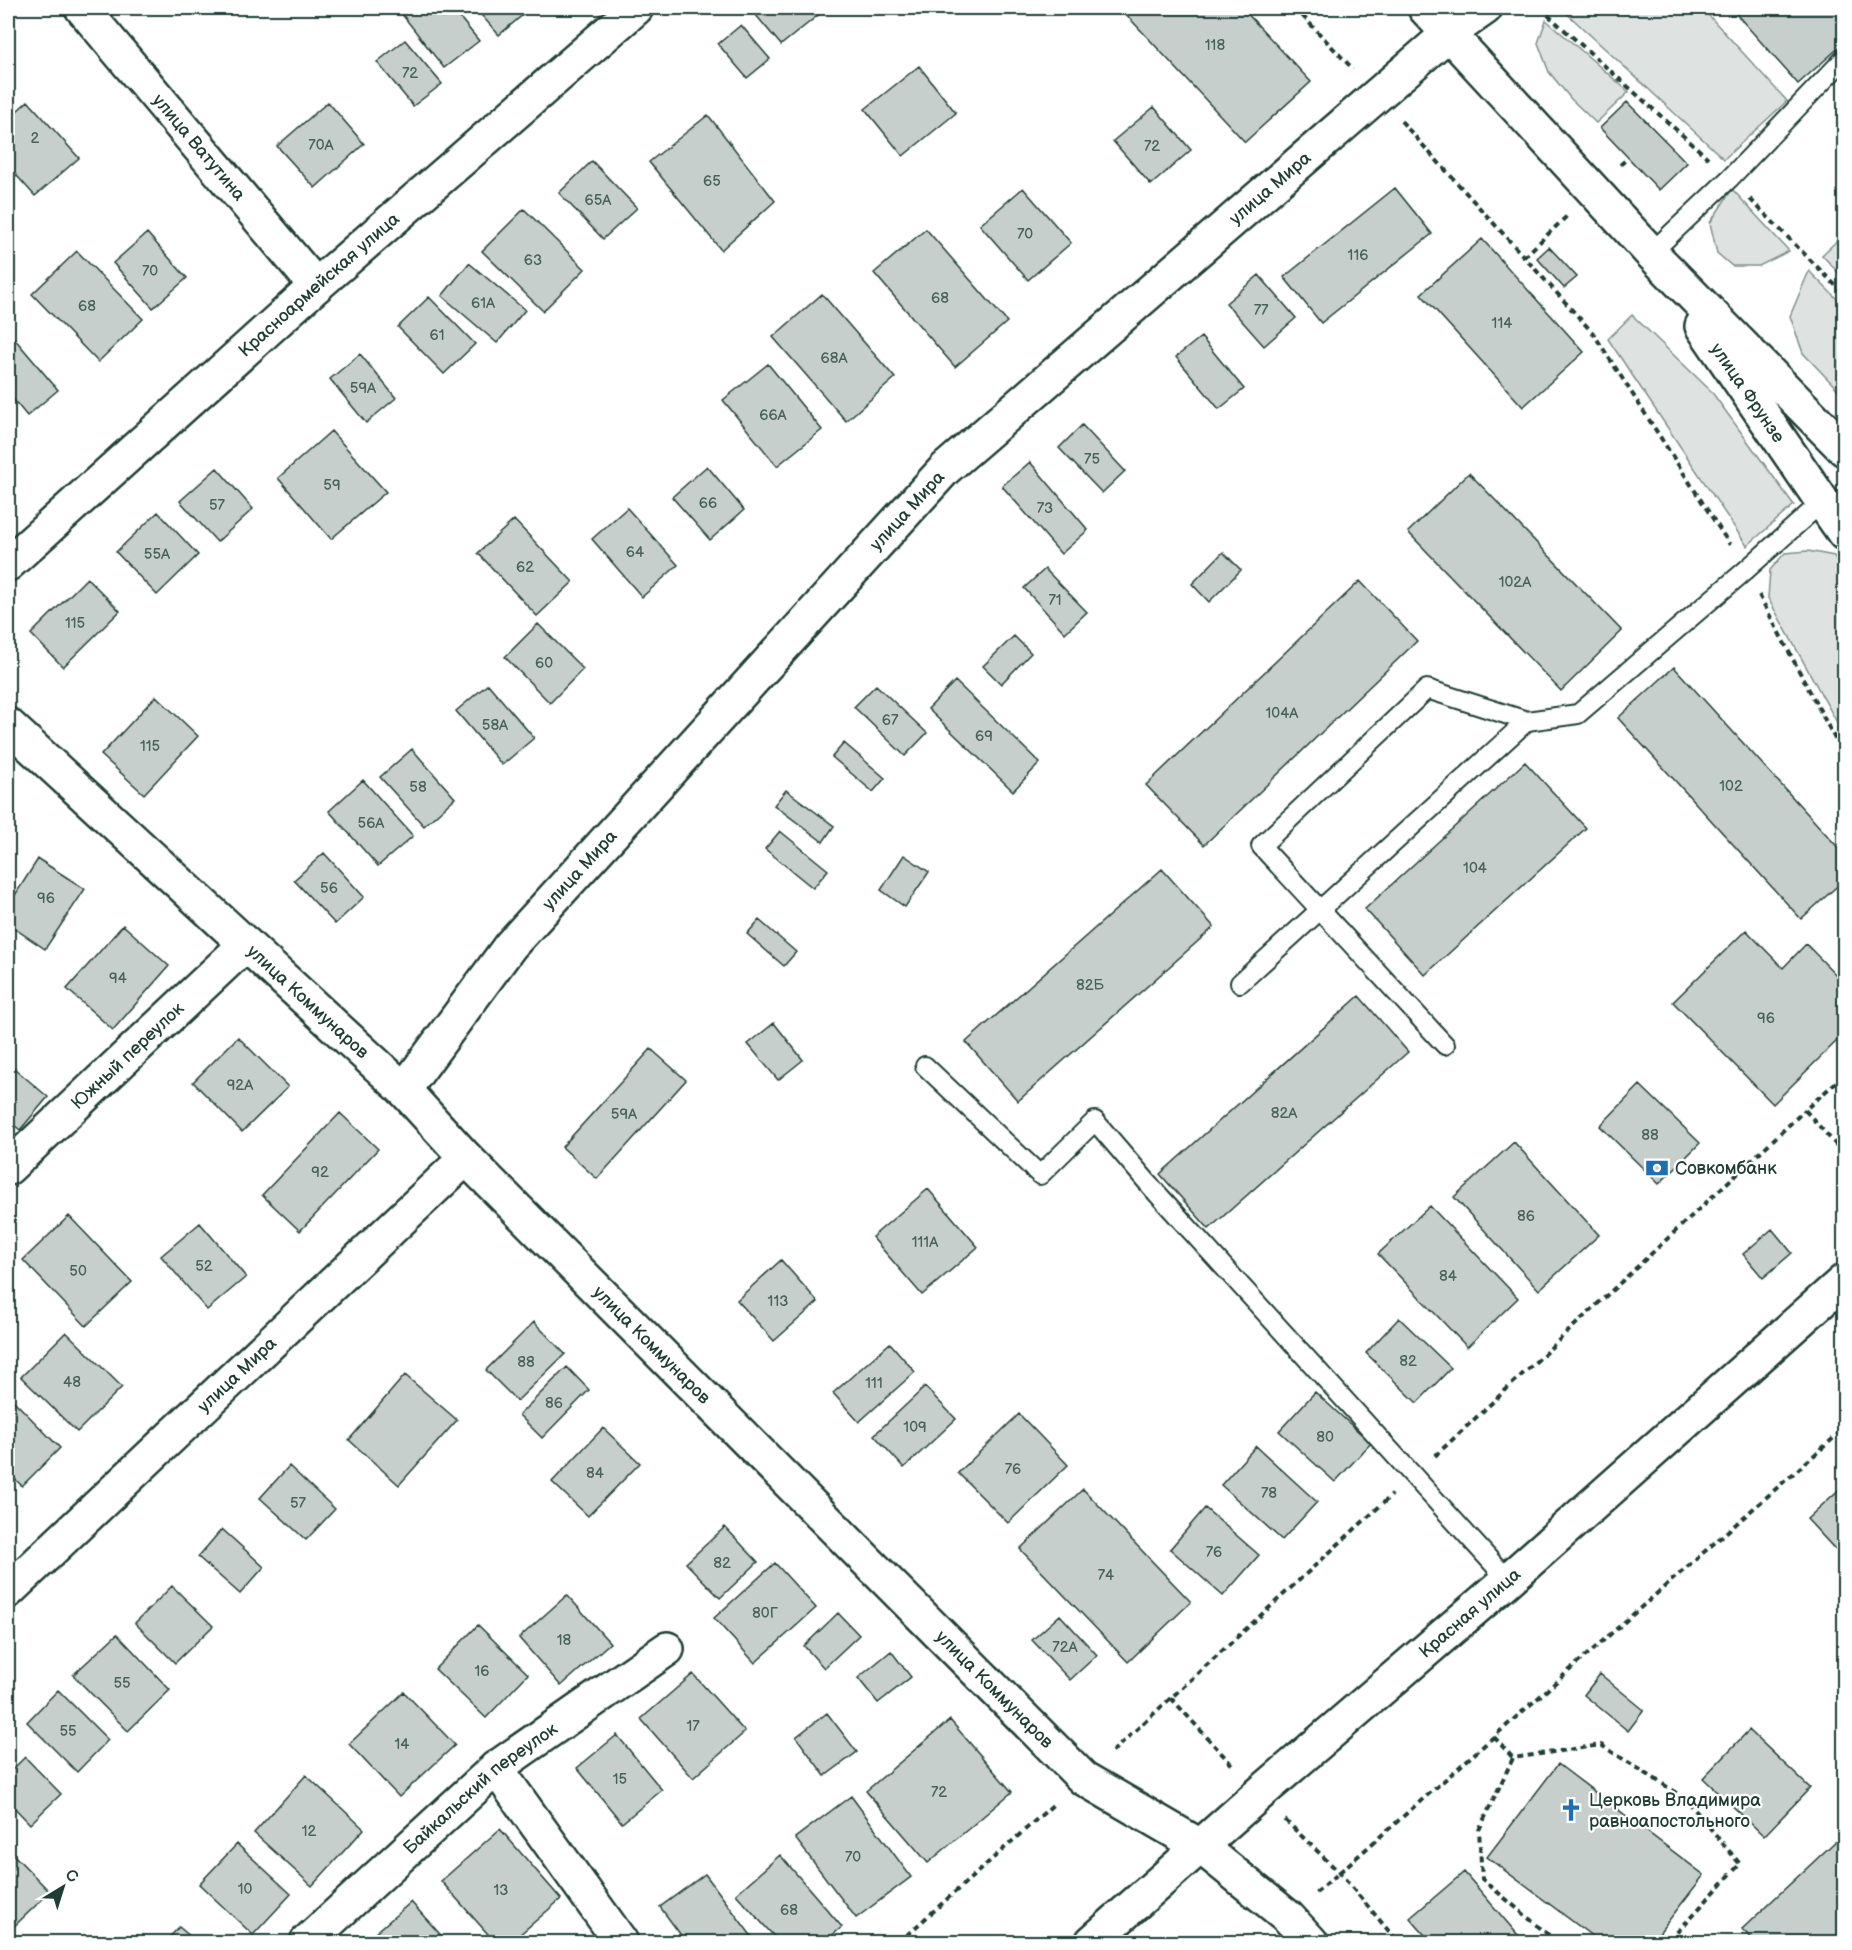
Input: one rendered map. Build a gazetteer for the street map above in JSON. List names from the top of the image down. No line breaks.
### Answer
{"streets":{"street":["улица Ватутина","улица Мира","Красноармейская улица","улица Фрунзе","улица Коммунаров","Южный переулок","Красная улица","Байкальский переулок"]},"crossings":[["улица Ватутина","Красноармейская улица"],["улица Мира","улица Фрунзе"],["улица Мира","улица Коммунаров"],["улица Коммунаров","Южный переулок"],["улица Коммунаров","Красная улица"]],"places":{"bank":["Совкомбанк"],"church":["Церковь Владимира равноапостольного"]},"house_numbers":["118","72","2","70А","72","65","65А","70","116","63","70","68","61А","68","77","114","61","68А","59А","66А","75","59","66","57","73","64","55А","62","102А","71","115","60","104А","67","58А","69","115","102","58","56А","104","56","96","94","82Б","96","92А","82А","59А","88","92","86","111А","52","50","84","113","82","88","48","111","86","109","80","76","84","78","57","76","82","74","80Г","18","72А","16","55","17","55","14","15","72","12","70","10","13","68"],"north":"top right"}
